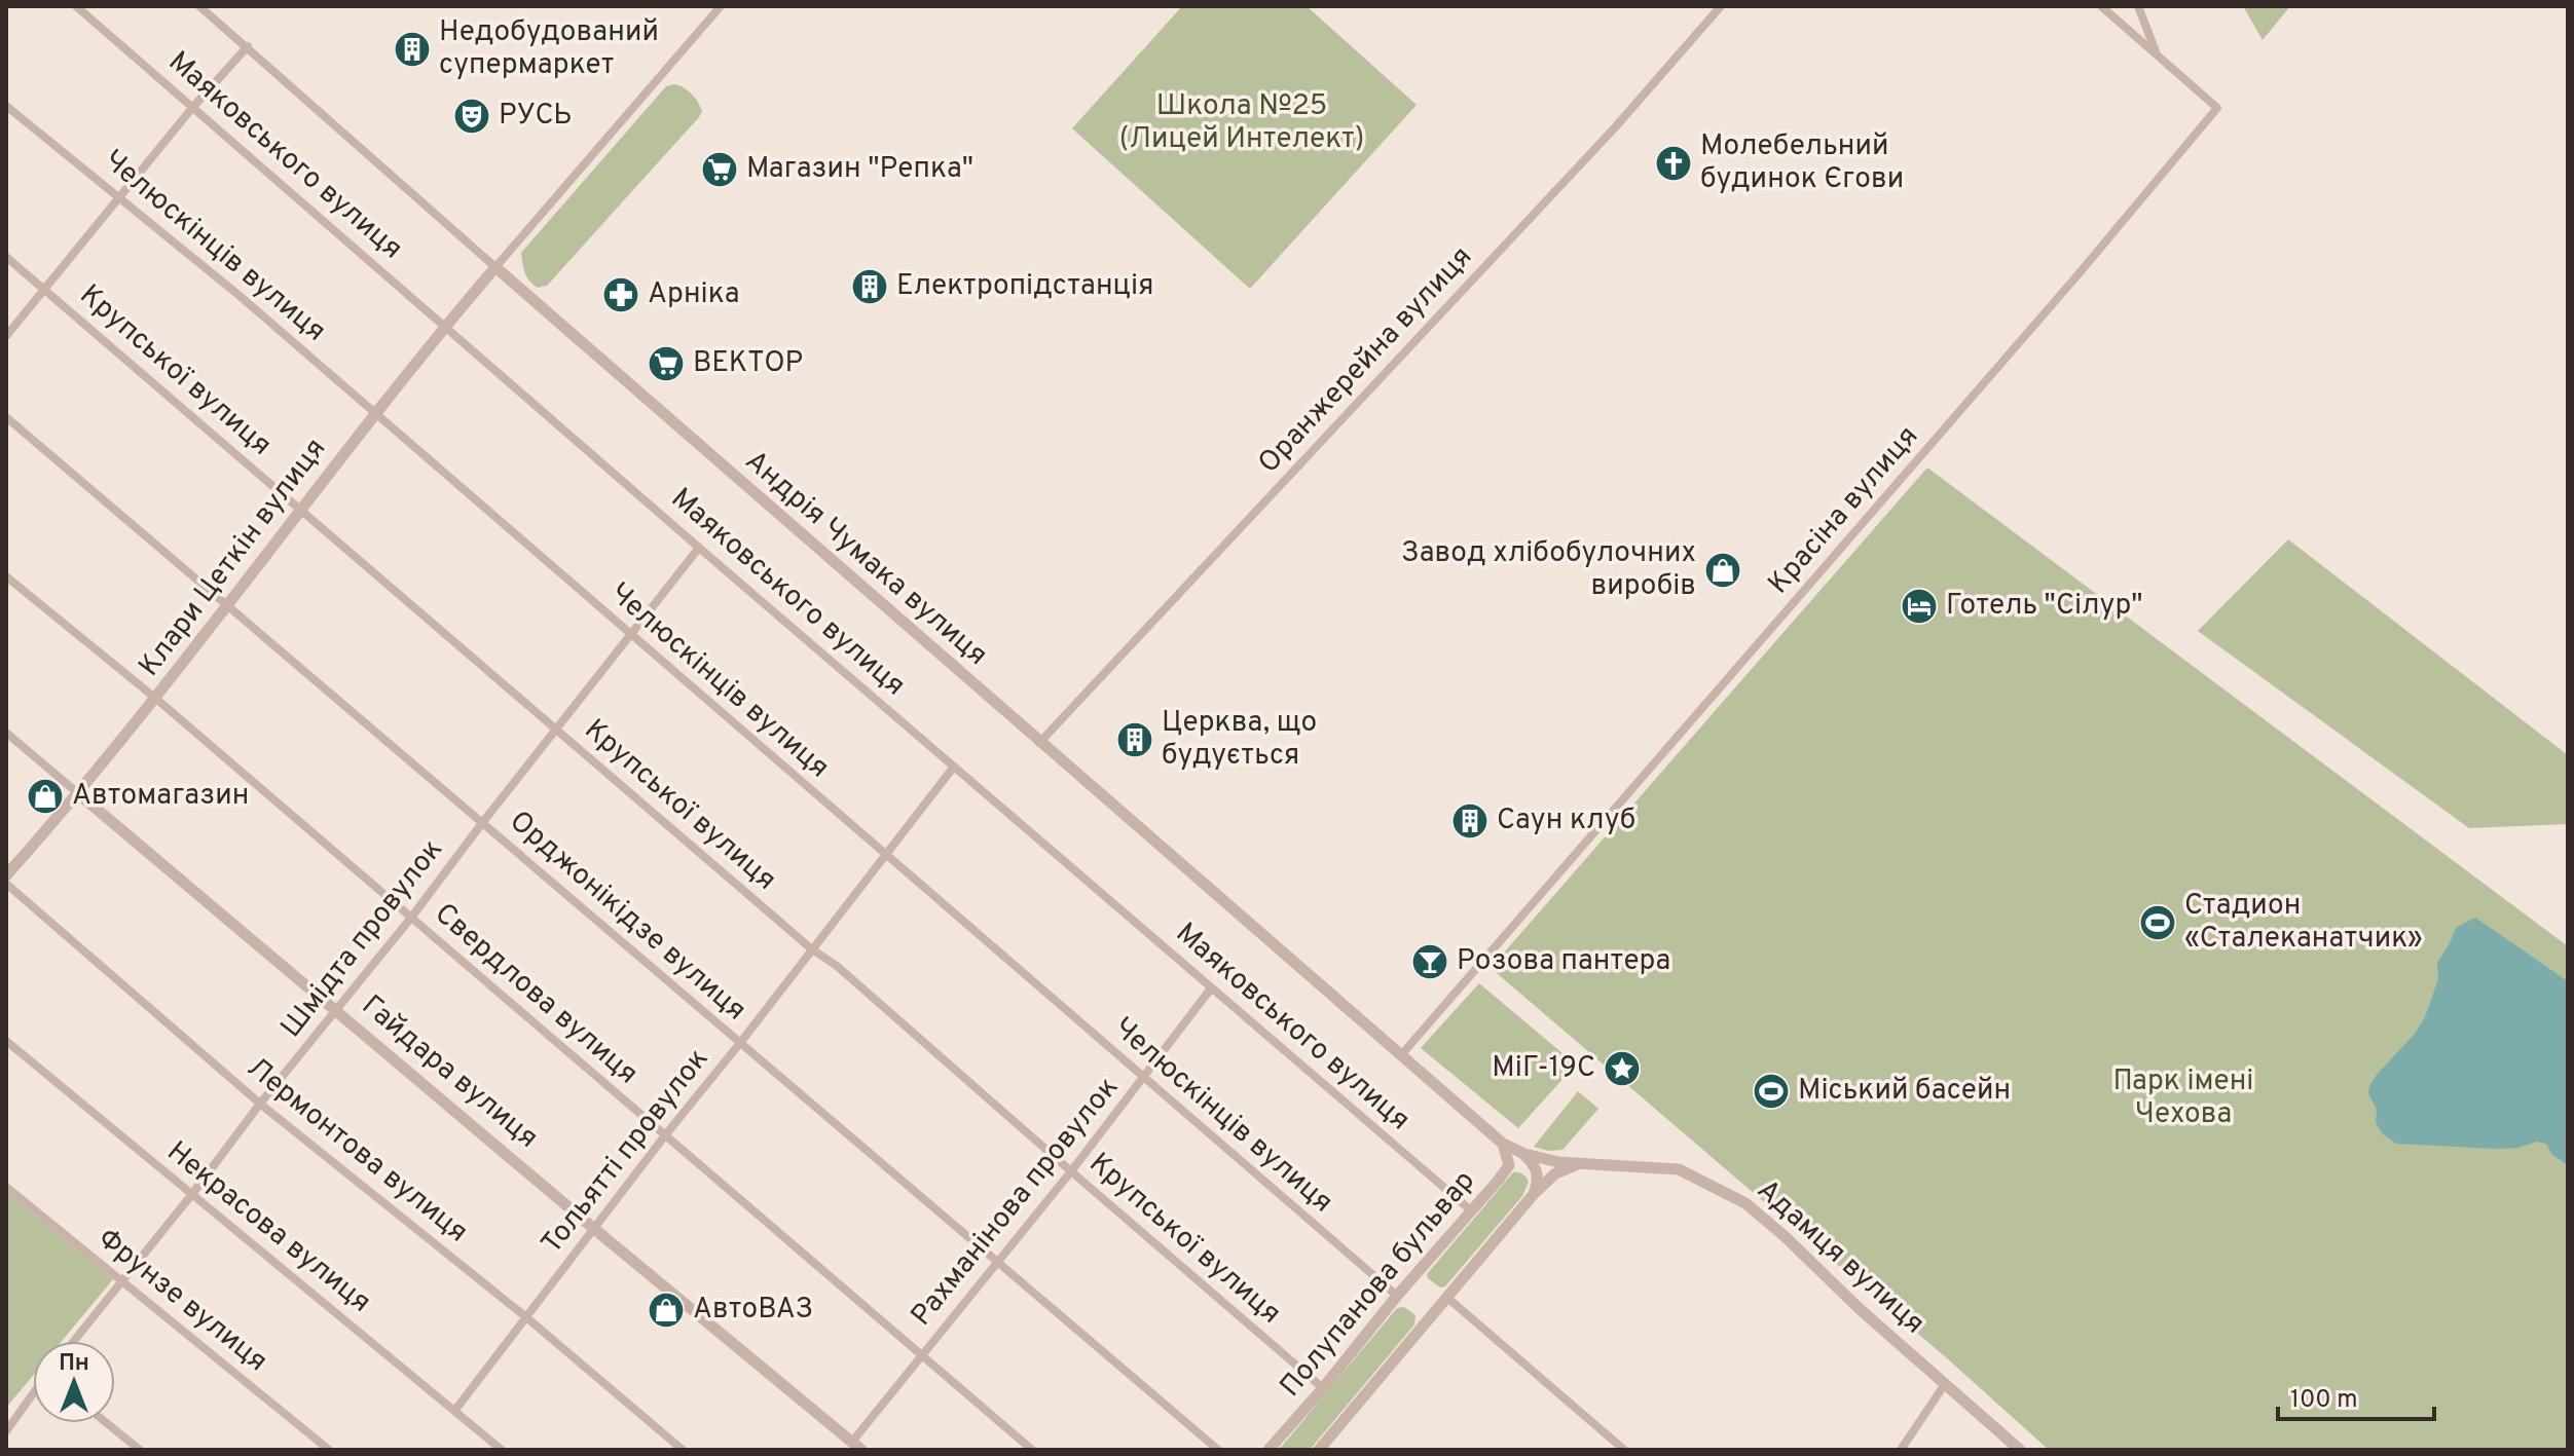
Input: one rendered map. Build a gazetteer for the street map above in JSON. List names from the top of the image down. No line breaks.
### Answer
{"streets":{"street":["Маяковського вулиця","Челюскінців вулиця","Оранжерейна вулиця","Крупської вулиця","Красіна вулиця","Клари Цеткін вулиця","Андрія Чумака вулиця","Орджонікідзе вулиця","Шмідта провулок","Свердлова вулиця","Гайдара вулиця","Лермонтова вулиця","Тольятті провулок","Рахманінова провулок","Некрасова вулиця","Адамця вулиця","Полупанова бульвар","Фрунзе вулиця"]},"crossings":[["Маяковського вулиця","Клари Цеткін вулиця"],["Маяковського вулиця","Шмідта провулок"],["Маяковського вулиця","Тольятті провулок"],["Маяковського вулиця","Рахманінова провулок"],["Маяковського вулиця","Полупанова бульвар"],["Челюскінців вулиця","Клари Цеткін вулиця"],["Челюскінців вулиця","Шмідта провулок"],["Челюскінців вулиця","Тольятті провулок"],["Челюскінців вулиця","Рахманінова провулок"],["Челюскінців вулиця","Полупанова бульвар"],["Оранжерейна вулиця","Андрія Чумака вулиця"],["Крупської вулиця","Клари Цеткін вулиця"],["Крупської вулиця","Шмідта провулок"],["Крупської вулиця","Тольятті провулок"],["Крупської вулиця","Рахманінова провулок"],["Крупської вулиця","Полупанова бульвар"],["Красіна вулиця","Андрія Чумака вулиця"],["Клари Цеткін вулиця","Андрія Чумака вулиця"],["Клари Цеткін вулиця","Орджонікідзе вулиця"],["Клари Цеткін вулиця","Свердлова вулиця"],["Клари Цеткін вулиця","Гайдара вулиця"],["Андрія Чумака вулиця","Адамця вулиця"],["Андрія Чумака вулиця","Полупанова бульвар"],["Орджонікідзе вулиця","Шмідта провулок"],["Орджонікідзе вулиця","Тольятті провулок"],["Орджонікідзе вулиця","Рахманінова провулок"],["Шмідта провулок","Свердлова вулиця"],["Шмідта провулок","Гайдара вулиця"],["Шмідта провулок","Лермонтова вулиця"],["Шмідта провулок","Некрасова вулиця"],["Шмідта провулок","Фрунзе вулиця"],["Свердлова вулиця","Тольятті провулок"],["Свердлова вулиця","Рахманінова провулок"],["Гайдара вулиця","Тольятті провулок"],["Гайдара вулиця","Рахманінова провулок"],["Лермонтова вулиця","Тольятті провулок"],["Тольятті провулок","Некрасова вулиця"],["Адамця вулиця","Полупанова бульвар"]],"parks":["Школа №25 (Лицей Интелект)","Парк імені Чехова"],"places":{"building":["Недобудований супермаркет","Електропідстанція","Церква, що будується","Саун клуб"],"theatre":["РУСЬ"],"church":["Молебельний будинок Єгови"],"supermarket":["Магазин \"Репка\"","ВЕКТОР"],"pharmacy":["Арніка"],"shop":["Завод хлібобулочних виробів","Автомагазин","АвтоВАЗ"],"hotel":["Готель \"Сілур\""],"sports":["Стадион «Сталеканатчик»","Міський басейн"],"bar":["Розова пантера"],"place":["МіГ-19С"]},"scale_bar":"100 m","north":"top"}
